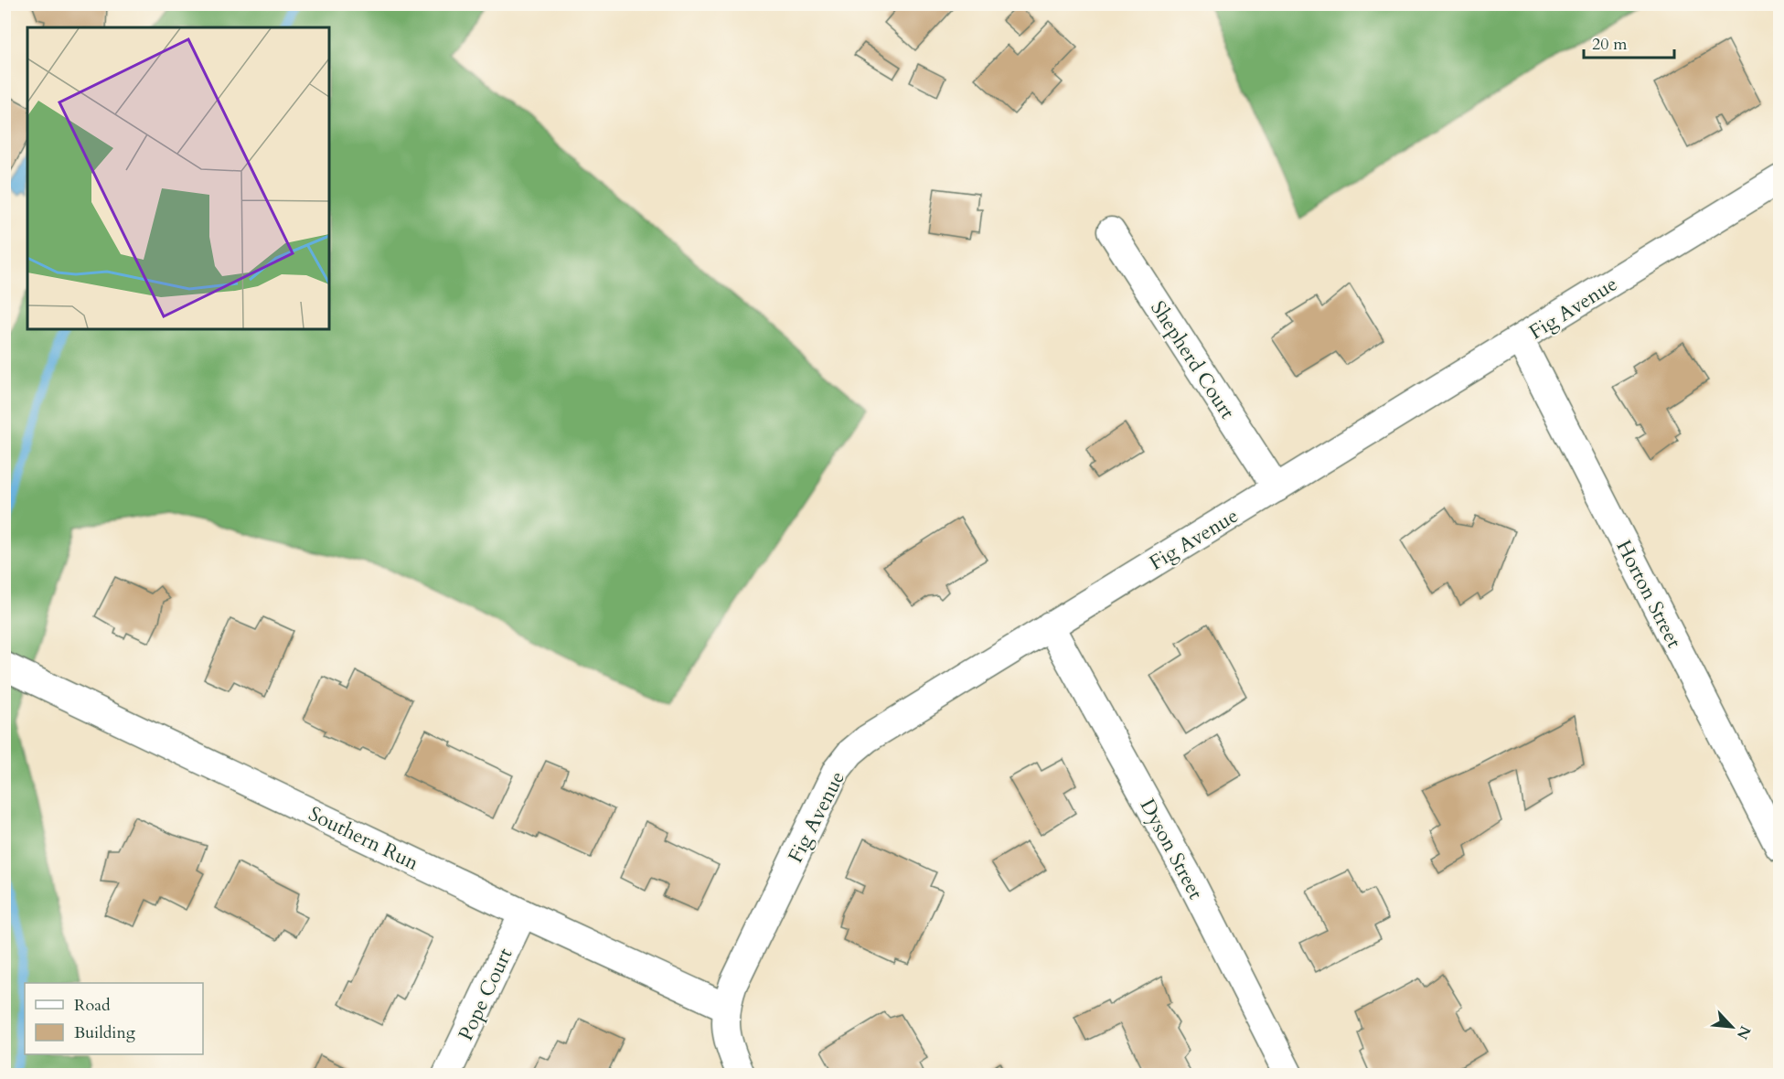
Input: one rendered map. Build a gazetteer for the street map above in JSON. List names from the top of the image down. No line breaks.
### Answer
{"streets":{"street":["Fig Avenue","Shepherd Court","Horton Street","Southern Run","Dyson Street","Pope Court"]},"crossings":[["Fig Avenue","Shepherd Court"],["Fig Avenue","Horton Street"],["Fig Avenue","Southern Run"],["Fig Avenue","Dyson Street"],["Southern Run","Pope Court"]],"legend":["Road","Building"],"scale_bar":"20 m","north":"bottom right"}
